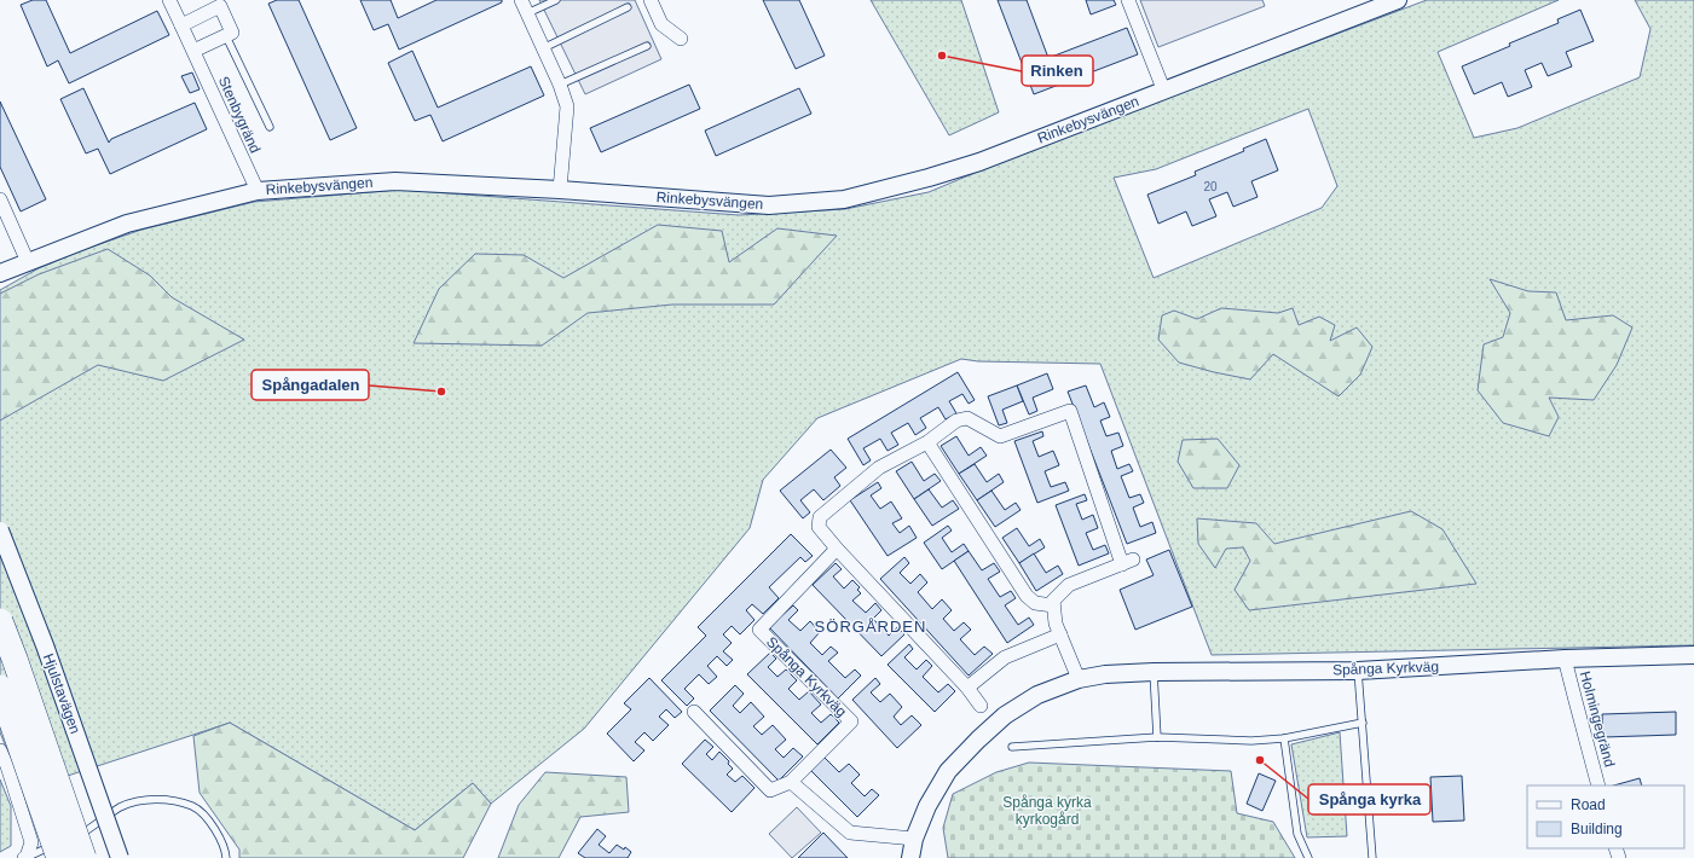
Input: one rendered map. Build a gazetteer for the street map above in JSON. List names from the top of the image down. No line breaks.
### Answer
{"streets":{"street":["Stenbygränd","Rinkebysvängen","Spånga Kyrkväg","Hjulstavägen","Holmingegränd"]},"crossings":[["Stenbygränd","Rinkebysvängen"],["Spånga Kyrkväg","Holmingegränd"]],"districts":["SÖRGÅRDEN"],"parks":["Spånga kyrka kyrkogård"],"places":["Rinken","Spångadalen","Spånga kyrka"],"house_numbers":["20"],"legend":["Road","Building"]}
